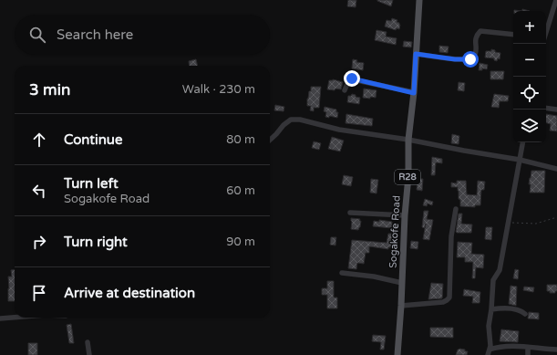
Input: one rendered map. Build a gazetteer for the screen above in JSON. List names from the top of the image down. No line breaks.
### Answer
{"streets":{"main road":["R28","Sogakofe Road"]},"page":{"map_buttons":["+","−"],"search":"Search here","heading":["3 min","Walk · 230 m"],"list":[["Continue","80 m"],["Turn left","Sogakofe Road","60 m"],["Turn right","90 m"],"Arrive at destination"]}}
